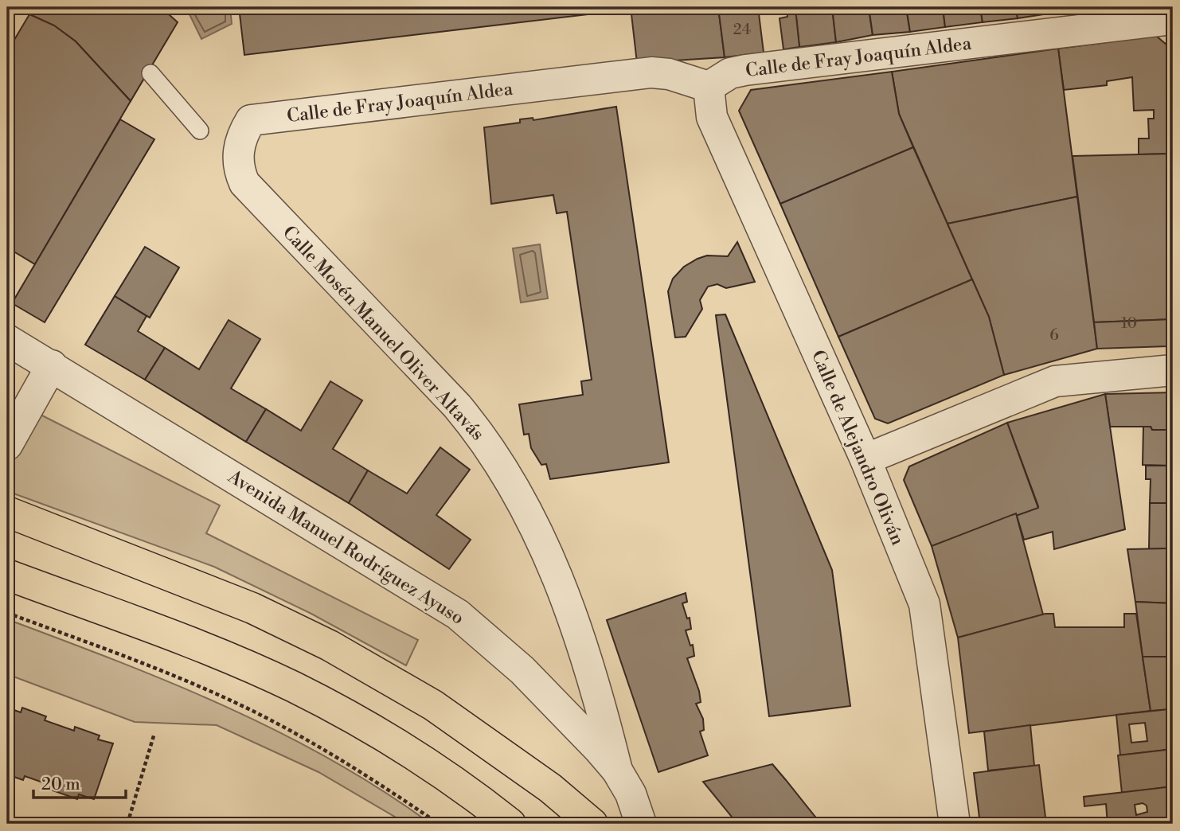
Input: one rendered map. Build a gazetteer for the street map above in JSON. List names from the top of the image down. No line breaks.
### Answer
{"streets":{"street":["Calle de Fray Joaquín Aldea","Calle Mosén Manuel Oliver Altavás","Calle de Alejandro Oliván","Avenida Manuel Rodríguez Ayuso"]},"crossings":[["Calle de Fray Joaquín Aldea","Calle Mosén Manuel Oliver Altavás"],["Calle de Fray Joaquín Aldea","Calle de Alejandro Oliván"],["Calle Mosén Manuel Oliver Altavás","Avenida Manuel Rodríguez Ayuso"]],"house_numbers":["24","10","6"],"scale_bar":"20 m"}
